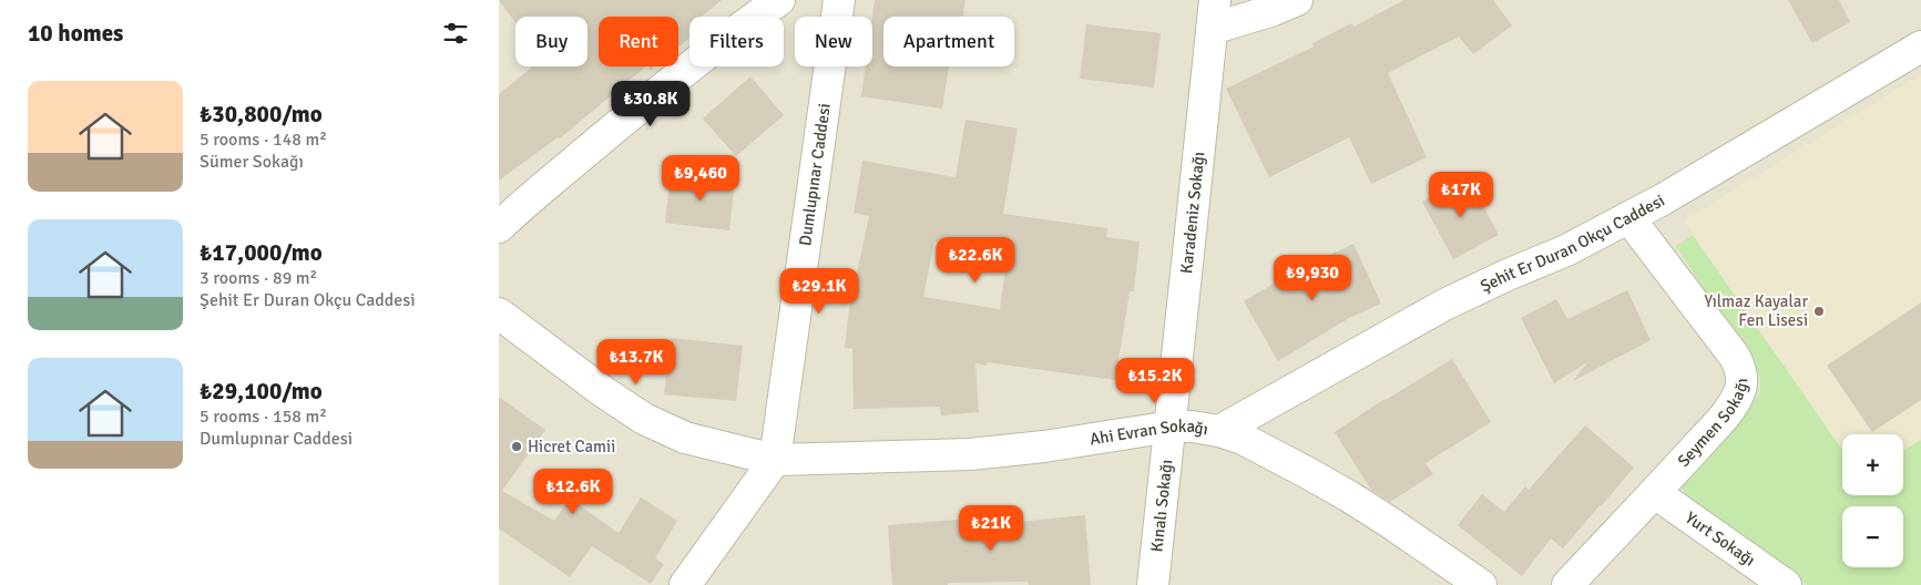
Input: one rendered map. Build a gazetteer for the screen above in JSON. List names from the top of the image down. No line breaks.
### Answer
{"streets":{"street":["Dumlupınar Caddesi","Karadeniz Sokağı","Şehit Er Duran Okçu Caddesi","Seymen Sokağı","Ahi Evran Sokağı","Kınalı Sokağı","Yurt Sokağı"]},"crossings":[["Dumlupınar Caddesi","Ahi Evran Sokağı"],["Karadeniz Sokağı","Ahi Evran Sokağı"],["Karadeniz Sokağı","Kınalı Sokağı"],["Şehit Er Duran Okçu Caddesi","Seymen Sokağı"],["Şehit Er Duran Okçu Caddesi","Ahi Evran Sokağı"],["Seymen Sokağı","Yurt Sokağı"],["Ahi Evran Sokağı","Kınalı Sokağı"]],"places":["Yılmaz Kayalar Fen Lisesi","Hicret Camii"],"page":{"heading":"10 homes","chip":["Buy","Rent","Filters","New","Apartment"],"list":[{"name":"₺30,800/mo","note":"5 rooms · 148 m² · Sümer Sokağı"},{"name":"₺17,000/mo","note":"3 rooms · 89 m² · Şehit Er Duran Okçu Caddesi"},{"name":"₺29,100/mo","note":"5 rooms · 158 m² · Dumlupınar Caddesi"}],"price":["₺30.8K","₺9,460","₺17K","₺22.6K","₺9,930","₺29.1K","₺13.7K","₺15.2K","₺12.6K","₺21K"],"map_buttons":["+","−"]}}
